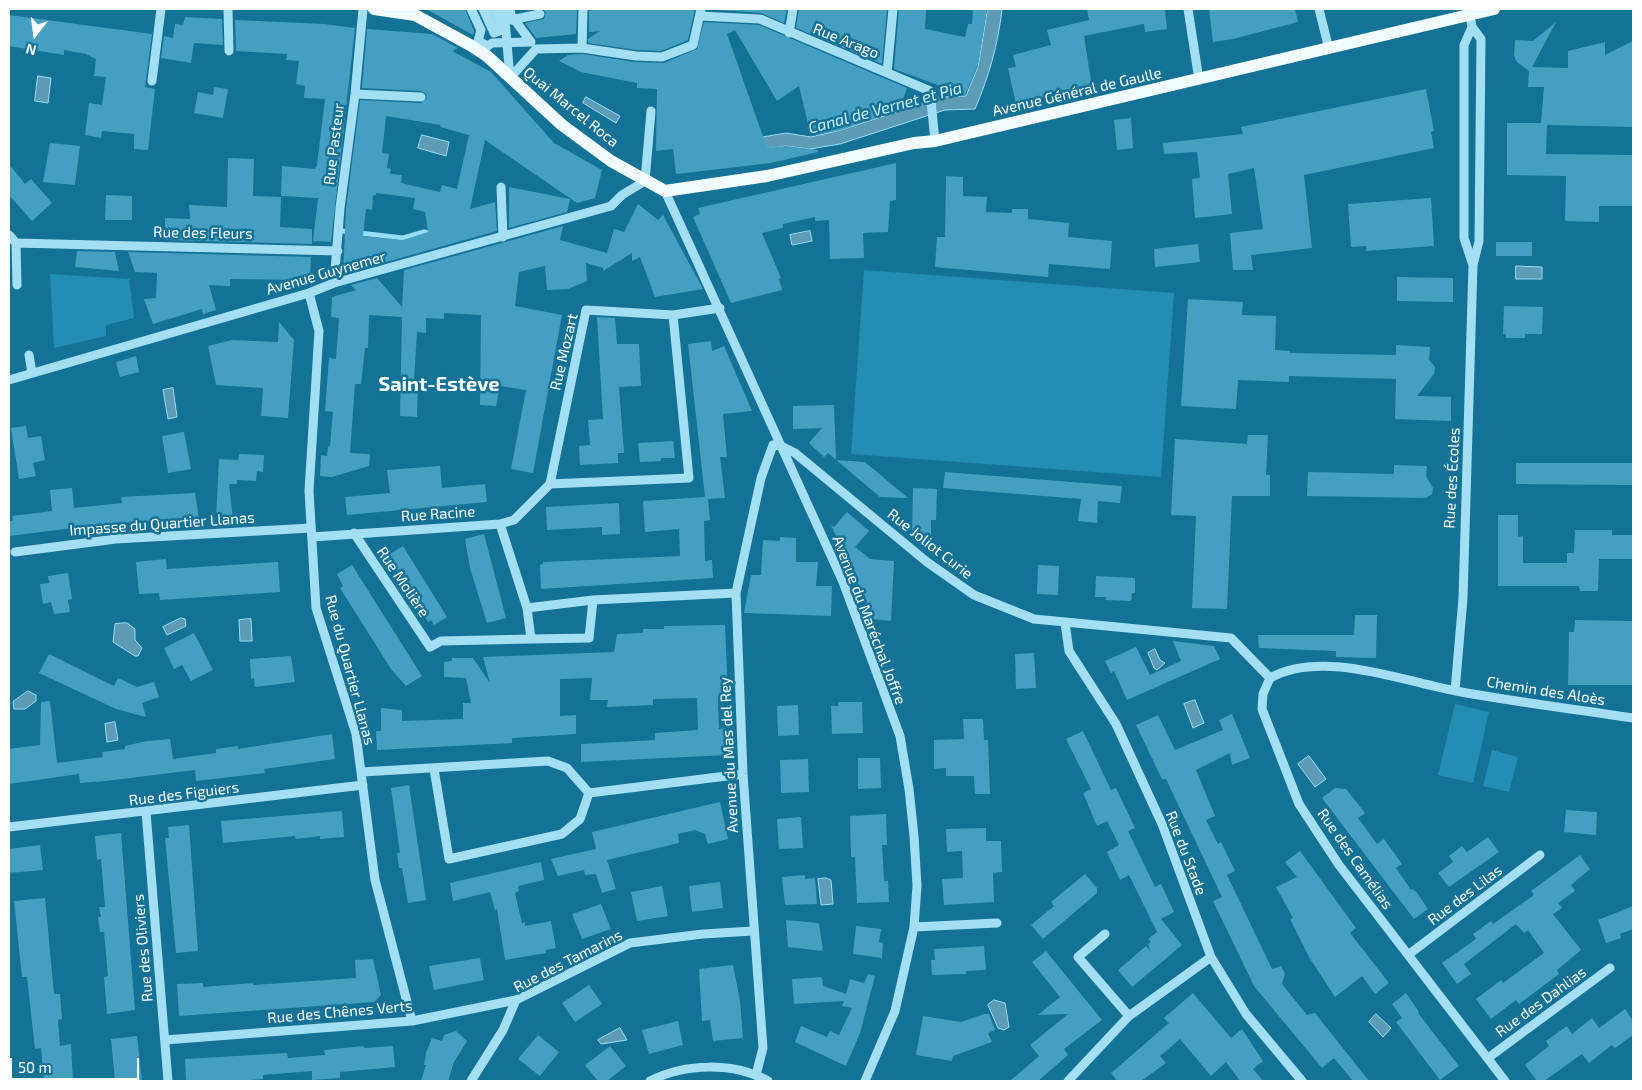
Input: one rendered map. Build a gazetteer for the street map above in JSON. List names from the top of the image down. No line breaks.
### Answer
{"streets":{"main road":["Avenue Général de Gaulle","Quai Marcel Roca"],"street":["Rue Arago","Rue Pasteur","Rue des Fleurs","Avenue Guynemer","Rue Mozart","Rue des Écoles","Rue Racine","Impasse du Quartier Llanas","Rue Joliot Curie","Rue Molière","Avenue du Maréchal Joffre","Rue du Quartier Llanas","Chemin des Aloès","Avenue du Mas del Rey","Rue des Figuiers","Rue du Stade","Rue des Camélias","Rue des Lilas","Rue des Oliviers","Rue des Tamarins","Rue des Dahlias","Rue des Chênes Verts"]},"crossings":[["Rue Arago","Avenue Général de Gaulle"],["Avenue Général de Gaulle","Quai Marcel Roca"],["Avenue Général de Gaulle","Rue des Écoles"],["Avenue Général de Gaulle","Avenue du Maréchal Joffre"],["Quai Marcel Roca","Avenue Guynemer"],["Quai Marcel Roca","Avenue du Maréchal Joffre"],["Rue Pasteur","Rue des Fleurs"],["Rue Pasteur","Avenue Guynemer"],["Avenue Guynemer","Rue du Quartier Llanas"],["Rue Mozart","Rue Racine"],["Rue des Écoles","Chemin des Aloès"],["Rue Racine","Impasse du Quartier Llanas"],["Rue Racine","Rue Molière"],["Rue Racine","Rue du Quartier Llanas"],["Impasse du Quartier Llanas","Rue du Quartier Llanas"],["Rue Joliot Curie","Avenue du Maréchal Joffre"],["Rue Joliot Curie","Chemin des Aloès"],["Rue Joliot Curie","Avenue du Mas del Rey"],["Rue Joliot Curie","Rue du Stade"],["Rue Joliot Curie","Rue des Camélias"],["Avenue du Maréchal Joffre","Avenue du Mas del Rey"],["Rue du Quartier Llanas","Rue des Figuiers"],["Rue du Quartier Llanas","Rue des Chênes Verts"],["Chemin des Aloès","Rue des Camélias"],["Avenue du Mas del Rey","Rue des Tamarins"],["Rue des Figuiers","Rue des Oliviers"],["Rue des Camélias","Rue des Lilas"],["Rue des Camélias","Rue des Dahlias"],["Rue des Oliviers","Rue des Chênes Verts"],["Rue des Tamarins","Rue des Chênes Verts"]],"districts":["Saint-Estève"],"water":["Canal de Vernet et Pia"],"scale_bar":"50 m","north":"bottom"}
